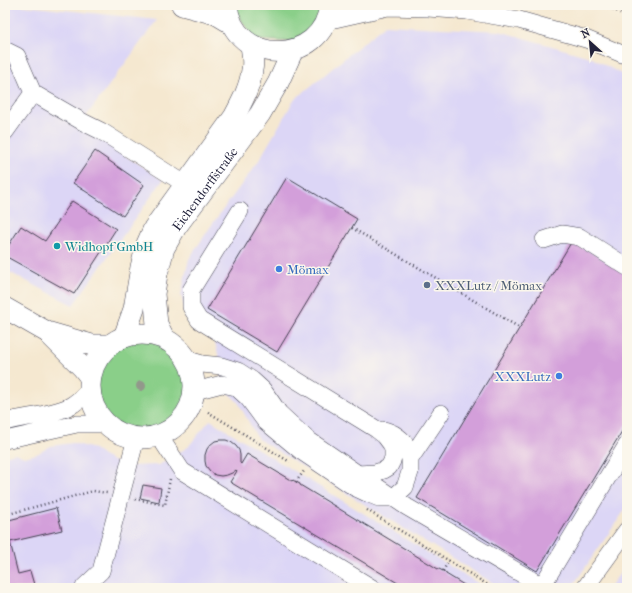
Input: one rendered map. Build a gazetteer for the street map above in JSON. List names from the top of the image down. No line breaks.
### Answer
{"streets":{"main road":["Eichendorffstraße"]},"places":["Widhopf GmbH","Mömax","XXXLutz / Mömax","XXXLutz"],"north":"top left"}
